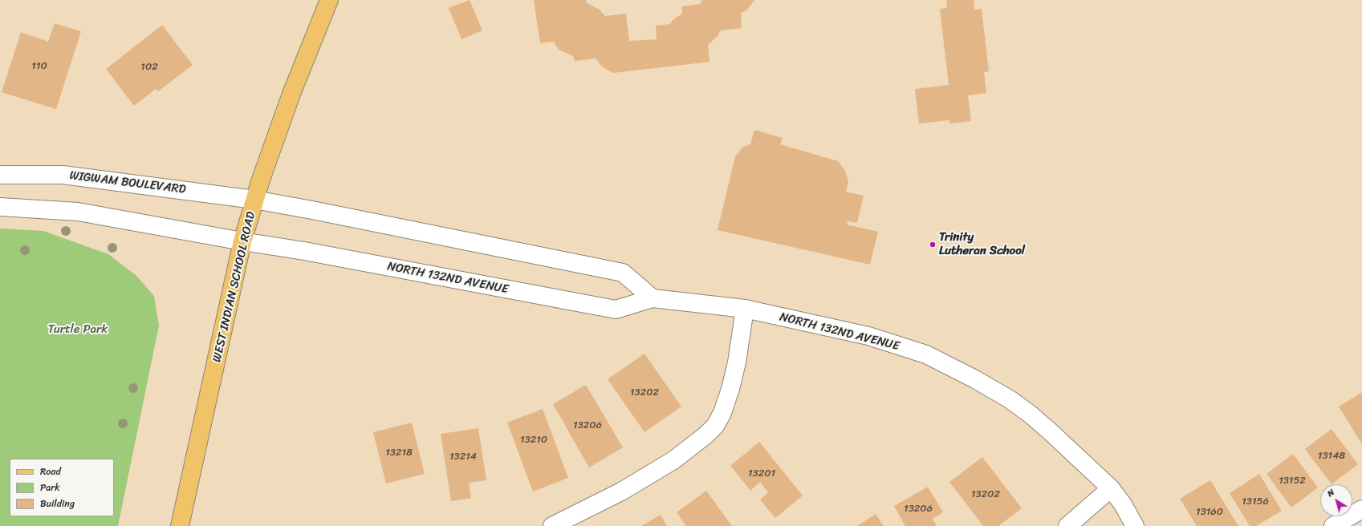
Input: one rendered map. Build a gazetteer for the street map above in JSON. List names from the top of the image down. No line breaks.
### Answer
{"streets":{"main road":["WEST INDIAN SCHOOL ROAD"],"street":["WIGWAM BOULEVARD","NORTH 132ND AVENUE"]},"crossings":[["WIGWAM BOULEVARD","WEST INDIAN SCHOOL ROAD"],["NORTH 132ND AVENUE","WEST INDIAN SCHOOL ROAD"]],"parks":["Turtle Park"],"places":["Trinity Lutheran School"],"house_numbers":["110","102","13202","13206","13210","13218","13148","13214","13201","13152","13202","13156","13206","13160"],"legend":["Road","Park","Building"],"north":"top left"}
